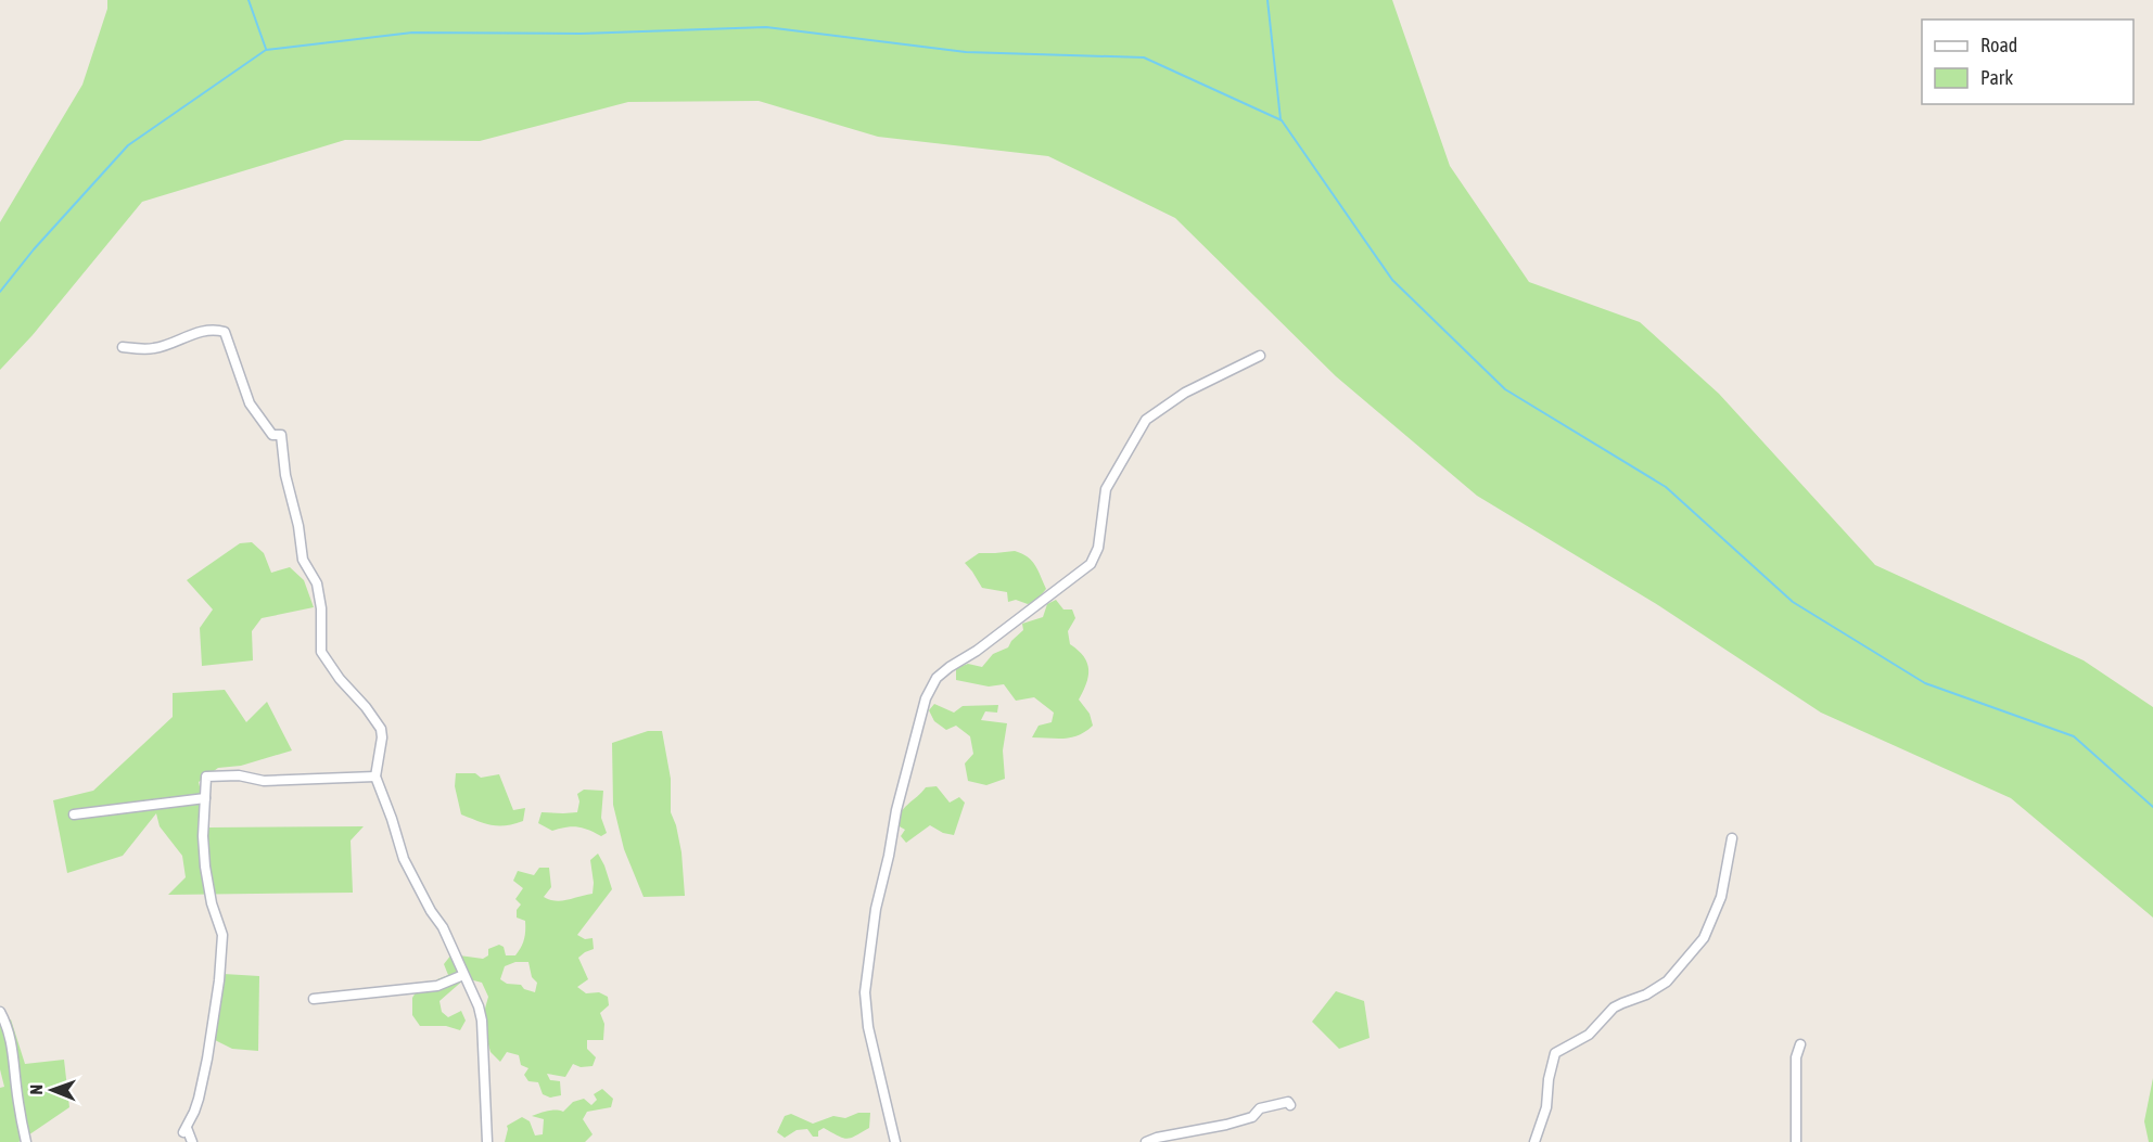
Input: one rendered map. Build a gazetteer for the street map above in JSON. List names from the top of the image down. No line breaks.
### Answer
{"legend":["Road","Park"],"north":"left"}
